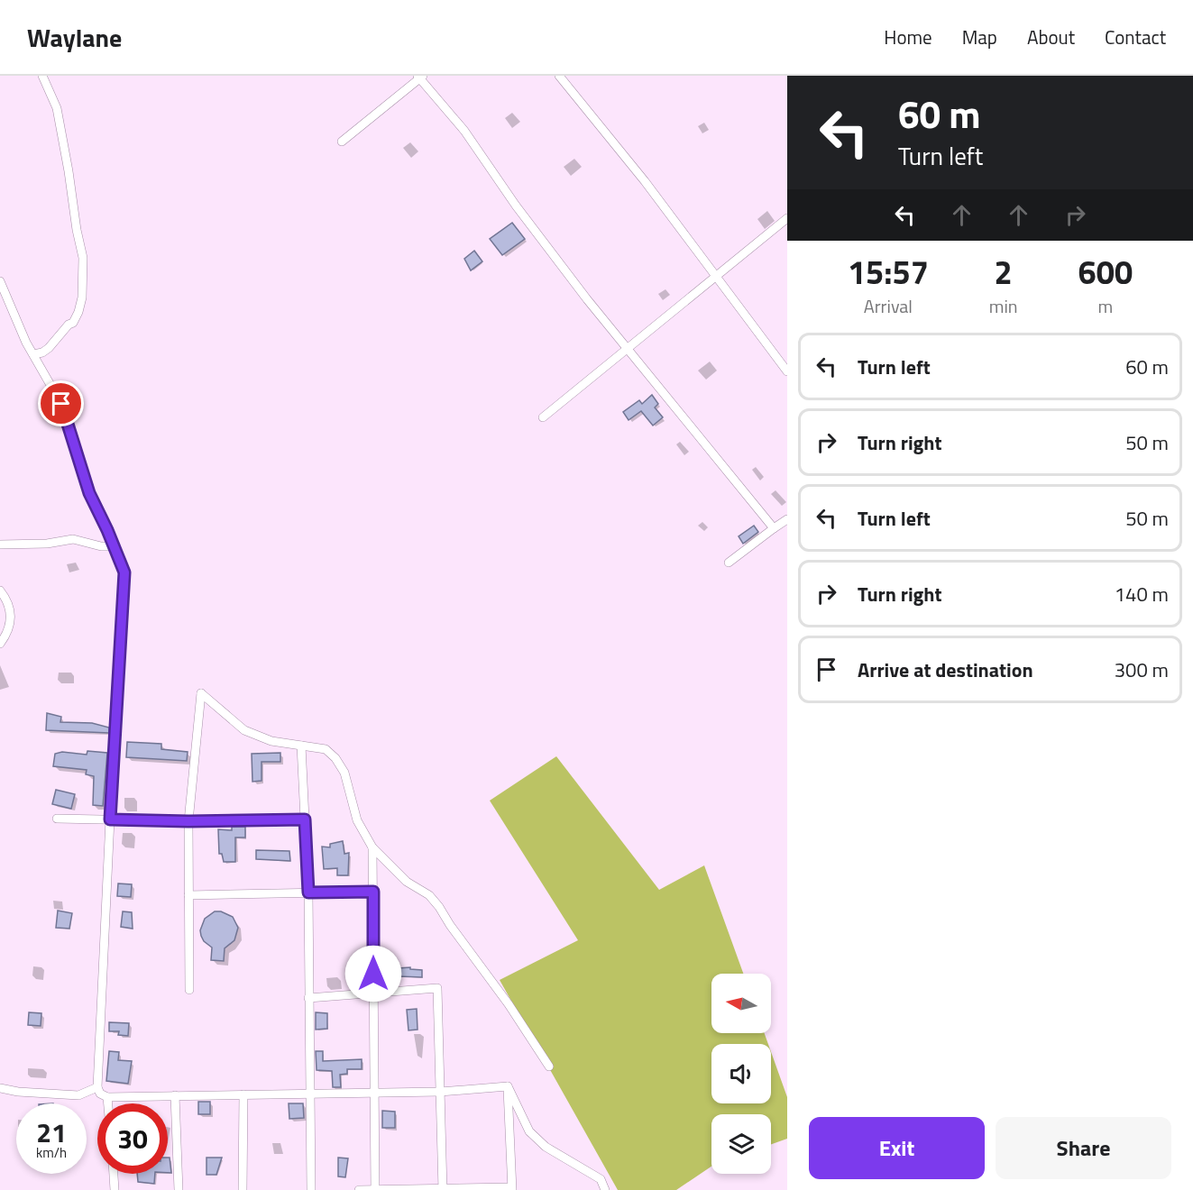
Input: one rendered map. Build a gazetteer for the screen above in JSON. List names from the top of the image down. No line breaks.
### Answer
{"north":"left","page":{"header":"Waylane","nav":["Home","Map","About","Contact"],"turn":["60 m","Turn left"],"eta":["15:57","Arrival","2","min","600","m"],"list":[{"name":"Turn left","value":"60 m"},{"name":"Turn right","value":"50 m"},{"name":"Turn left","value":"50 m"},{"name":"Turn right","value":"140 m"},{"name":"Arrive at destination","value":"300 m"}],"speed":"21 km/h","limit":"30","buttons":["Exit","Share"]}}
